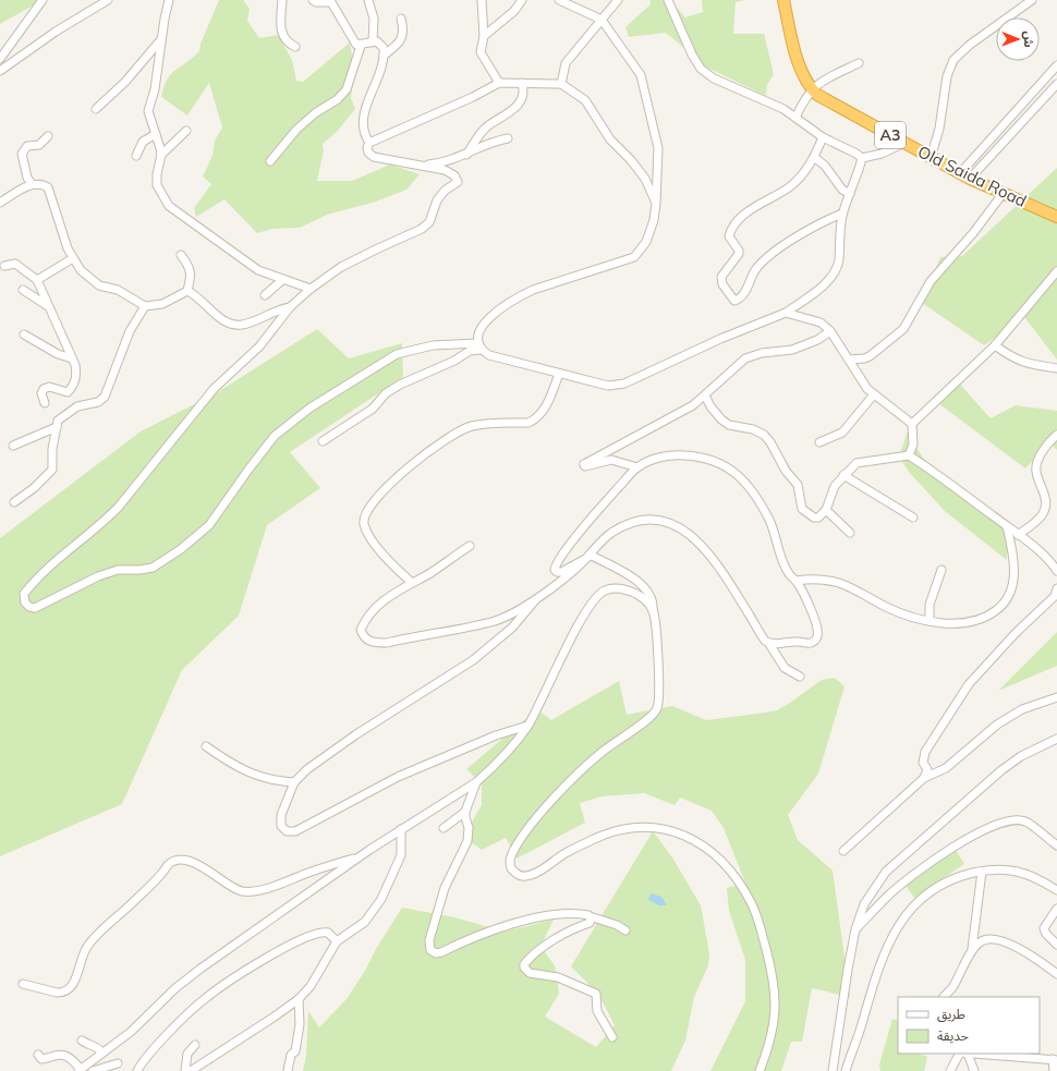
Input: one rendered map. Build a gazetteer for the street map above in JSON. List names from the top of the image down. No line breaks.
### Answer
{"streets":{"highway":["A3","Old Saida Road"]},"legend":["طريق","حديقة"],"north":"right"}
